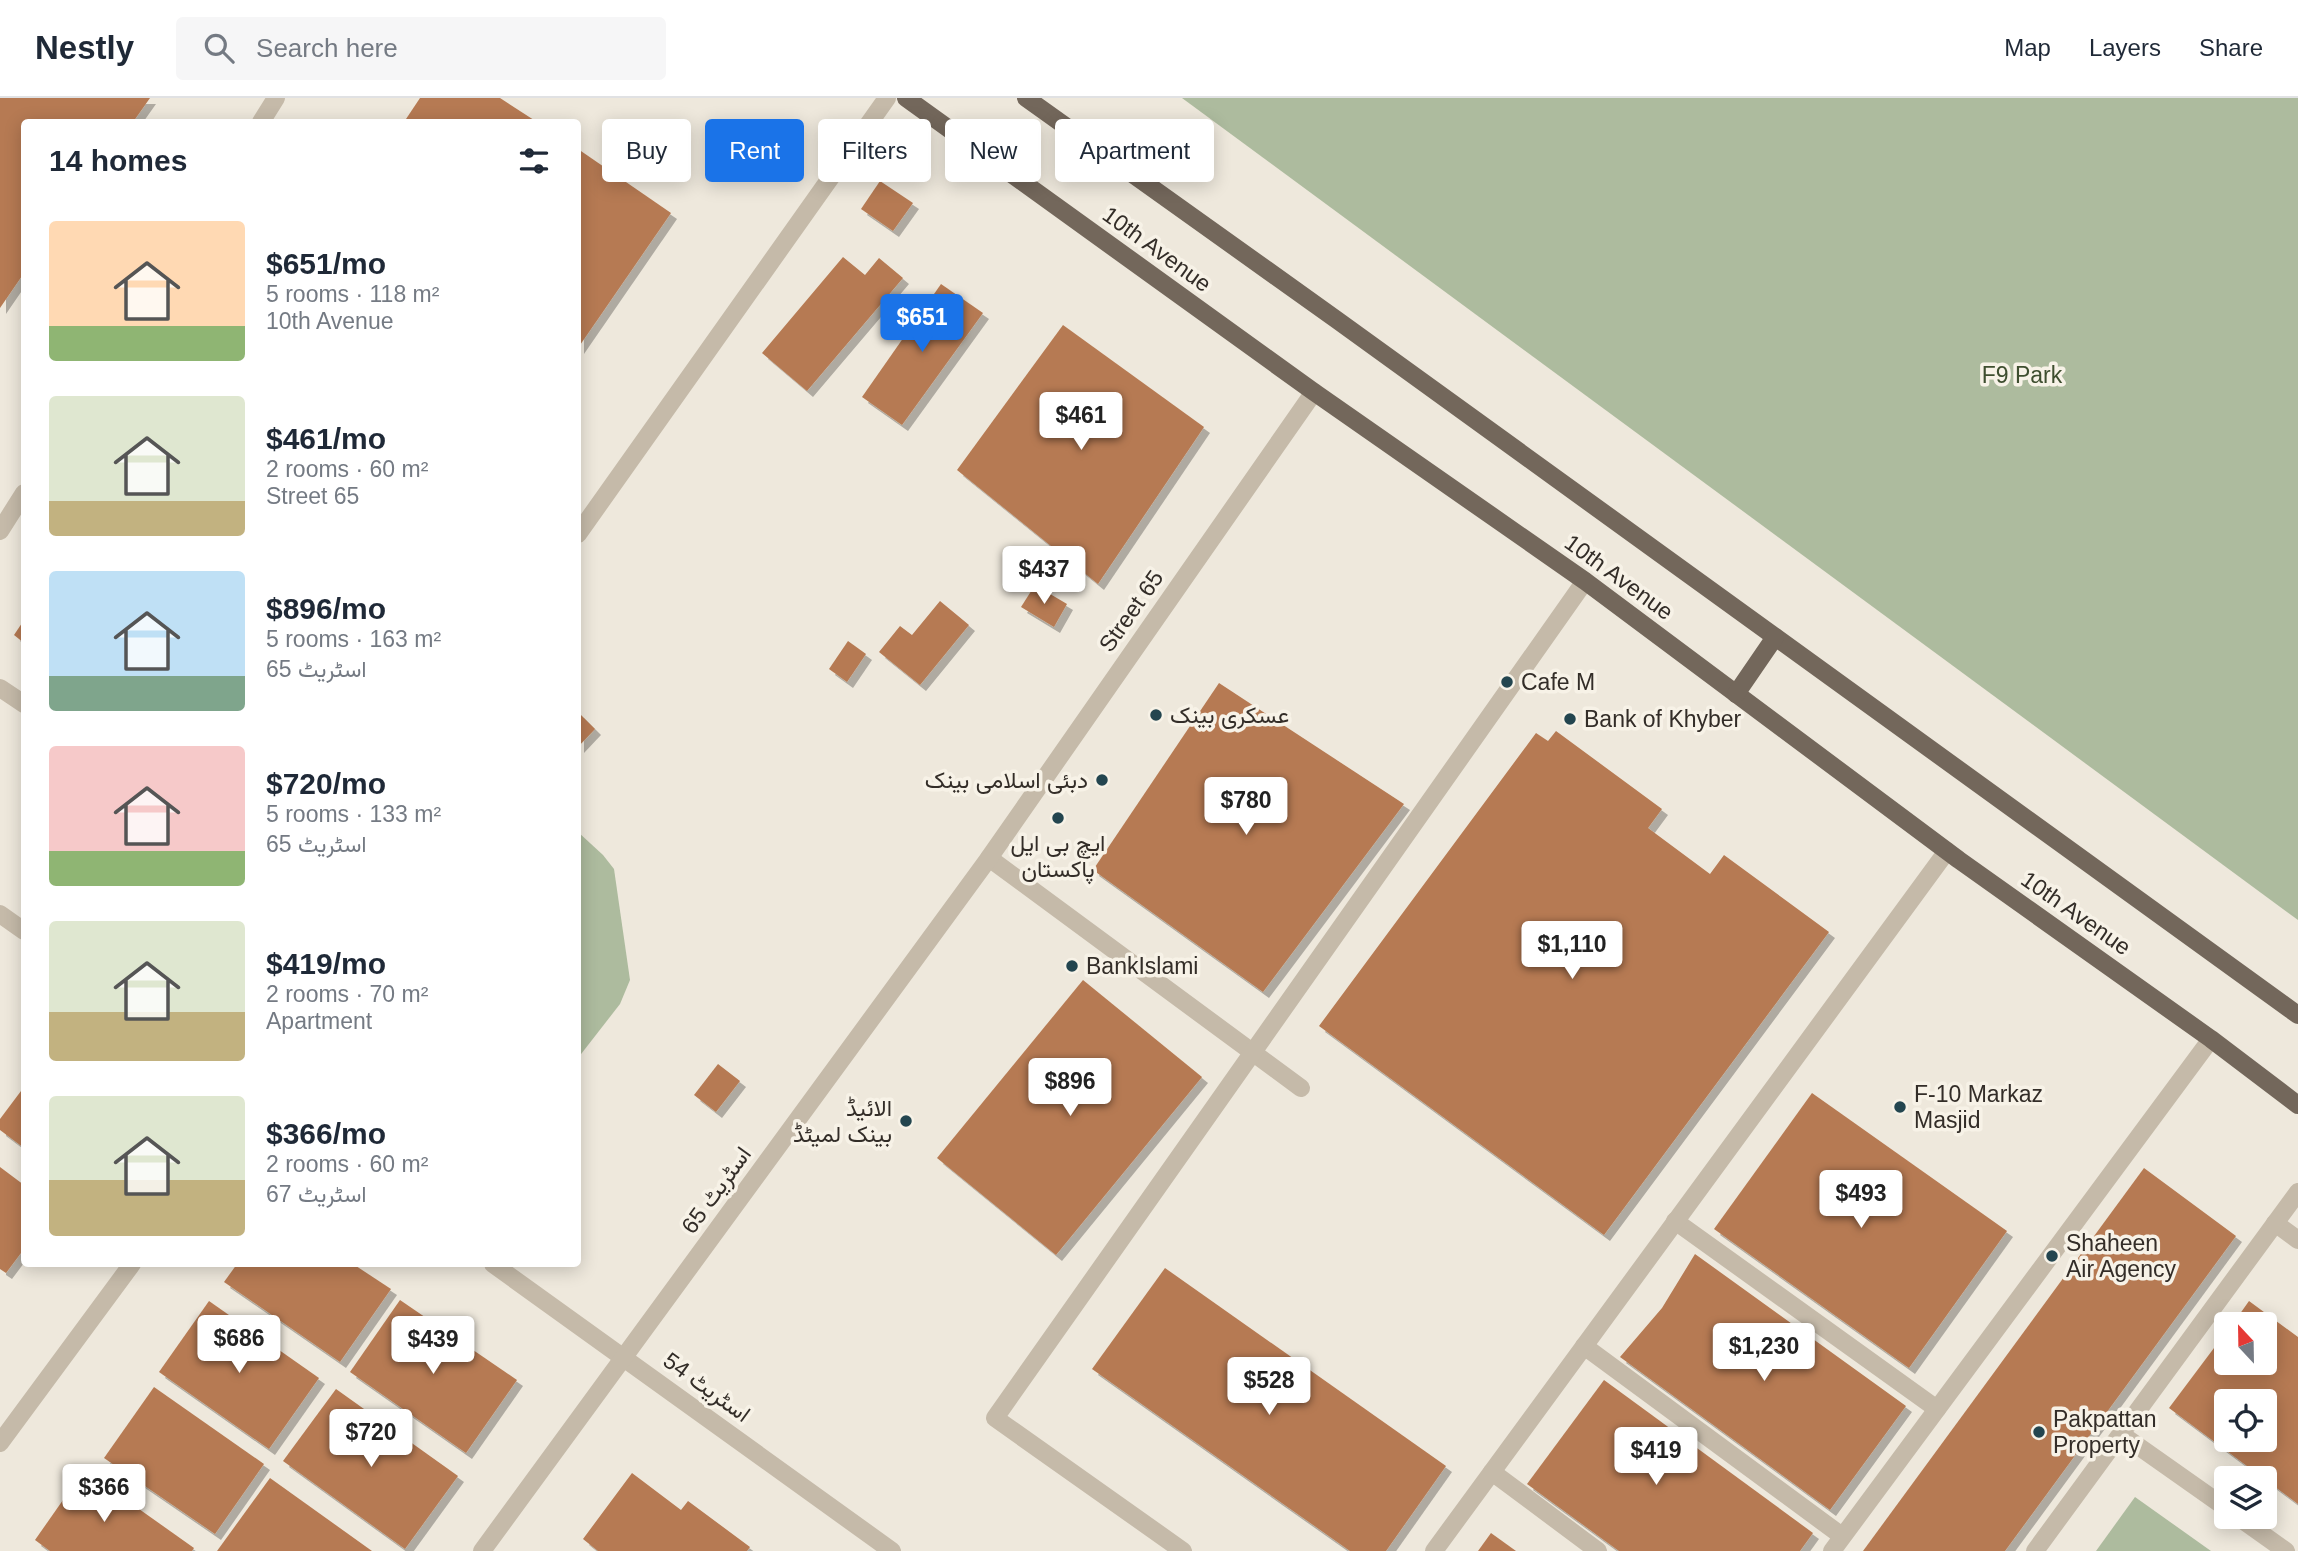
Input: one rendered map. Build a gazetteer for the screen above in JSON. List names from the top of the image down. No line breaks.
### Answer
{"streets":{"main road":["10th Avenue"],"street":["Street 65","اسٹریٹ 65","اسٹریٹ 54"]},"crossings":[["10th Avenue","Street 65"],["Street 65","اسٹریٹ 65"],["اسٹریٹ 65","اسٹریٹ 54"]],"parks":["F9 Park"],"places":["Cafe M","عسکری بینک","Bank of Khyber","دبئی اسلامی بینک","ایچ بی ایل پاکستان","BankIslami","F-10 Markaz Masjid","الائیڈ بینک لمیٹڈ","Shaheen Air Agency","Pakpattan Property"],"north":"top","page":{"header":"Nestly","search":"Search here","nav":["Map","Layers","Share"],"chip":["Buy","Rent","Filters","New","Apartment"],"heading":"14 homes","list":[{"name":"$651/mo","note":"5 rooms · 118 m² · 10th Avenue"},{"name":"$461/mo","note":"2 rooms · 60 m² · Street 65"},{"name":"$896/mo","note":"5 rooms · 163 m² · اسٹریٹ 65"},{"name":"$720/mo","note":"5 rooms · 133 m² · اسٹریٹ 65"},{"name":"$419/mo","note":"2 rooms · 70 m² · Apartment"},{"name":"$366/mo","note":"2 rooms · 60 m² · اسٹریٹ 67"}],"price":["$651","$461","$437","$780","$1,110","$896","$493","$686","$439","$1,230","$528","$720","$419","$366"]}}
